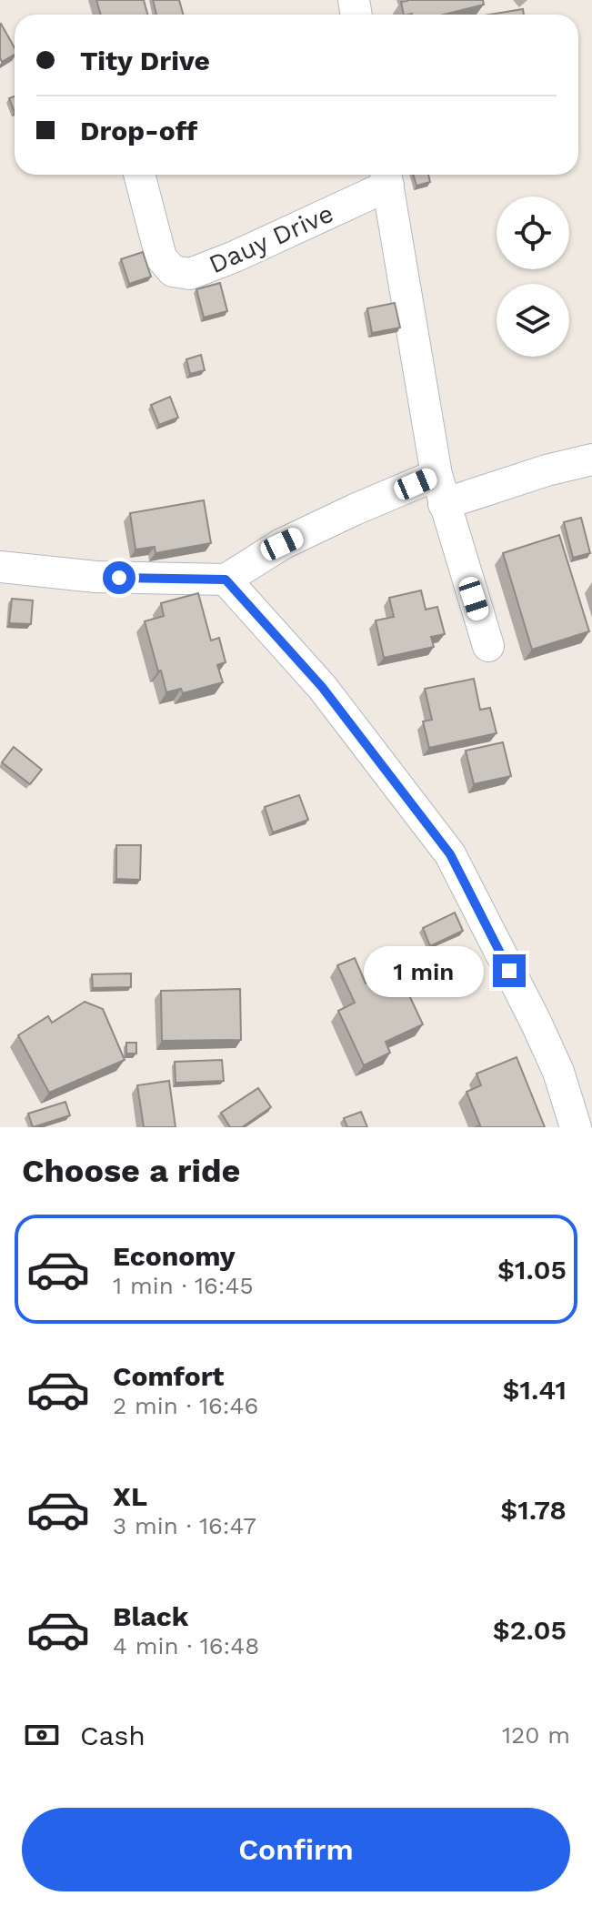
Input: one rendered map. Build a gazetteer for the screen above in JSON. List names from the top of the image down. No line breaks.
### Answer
{"streets":{"street":["Dauy Drive"]},"page":{"banner":["Tity Drive","Drop-off"],"bubble":"1 min","heading":"Choose a ride","list":[{"name":"Economy","note":"1 min · 16:45","value":"$1.05"},{"name":"Comfort","note":"2 min · 16:46","value":"$1.41"},{"name":"XL","note":"3 min · 16:47","value":"$1.78"},{"name":"Black","note":"4 min · 16:48","value":"$2.05"}],"pay":["Cash","120 m"],"buttons":"Confirm"}}
